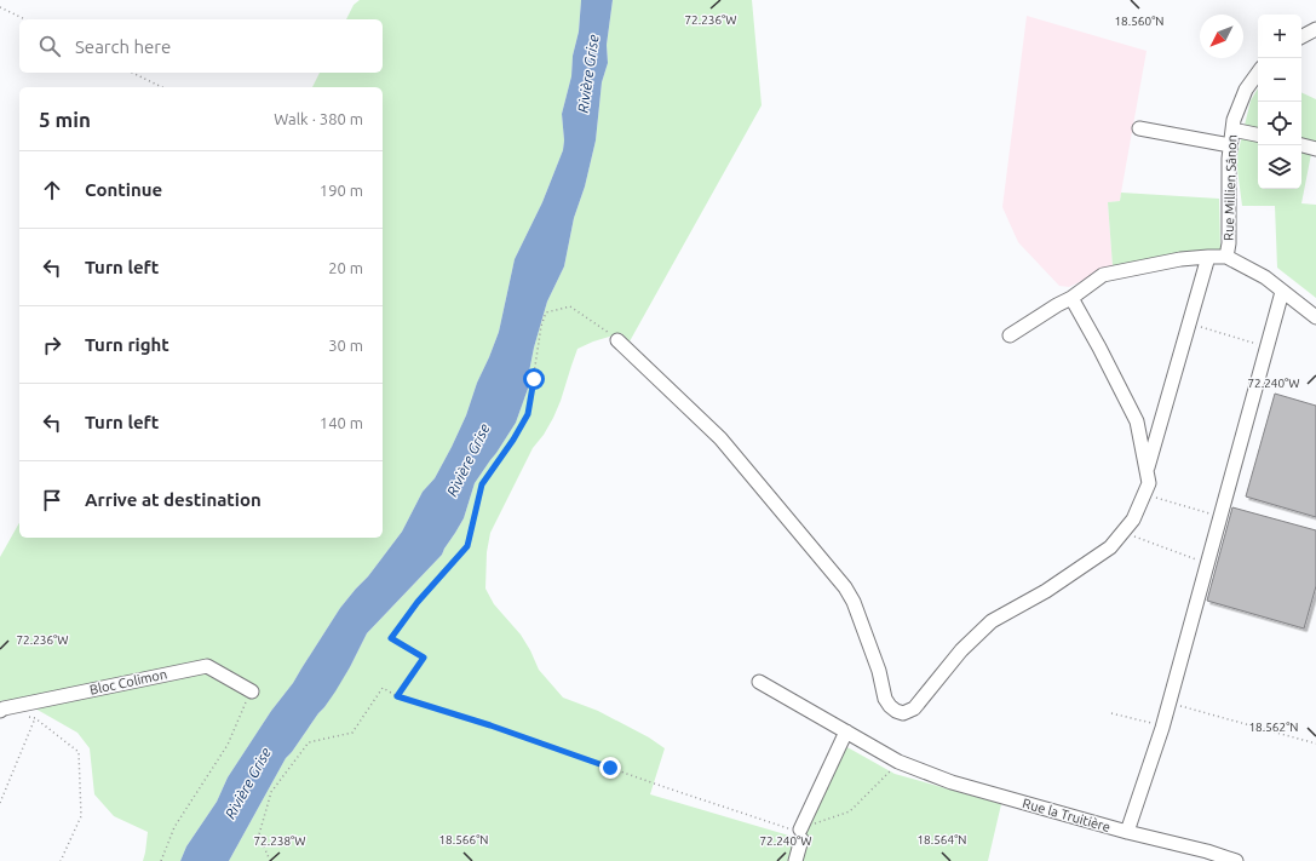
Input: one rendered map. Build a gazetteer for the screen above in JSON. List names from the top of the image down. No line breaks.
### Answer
{"streets":{"street":["Rue Millien Sânon","Bloc Colimon","Rue la Truitière"]},"water":["Rivière Grise"],"north":"bottom left","page":{"map_buttons":["+","−"],"search":"Search here","heading":["5 min","Walk · 380 m"],"list":[["Continue","190 m"],["Turn left","20 m"],["Turn right","30 m"],["Turn left","140 m"],"Arrive at destination"]},"coordinates":["72.236°W","18.560°N","72.240°W","18.562°N","18.566°N","18.564°N","72.238°W"]}
